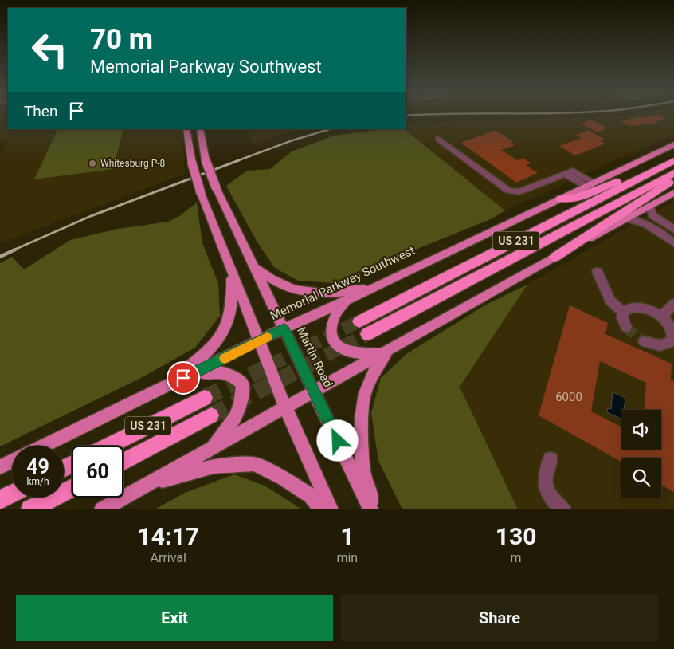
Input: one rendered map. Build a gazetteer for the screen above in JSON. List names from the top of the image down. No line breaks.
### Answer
{"streets":{"highway":["US 231"],"main road":["Memorial Parkway Southwest","Martin Road"]},"crossings":[["Memorial Parkway Southwest","Martin Road"]],"places":["Whitesburg P-8"],"house_numbers":["6000"],"page":{"turn":["70 m","Memorial Parkway Southwest"],"then":"Then","speed":"49 km/h","limit":"60","eta":["14:17","Arrival","1","min","130","m"],"buttons":["Exit","Share"]}}
